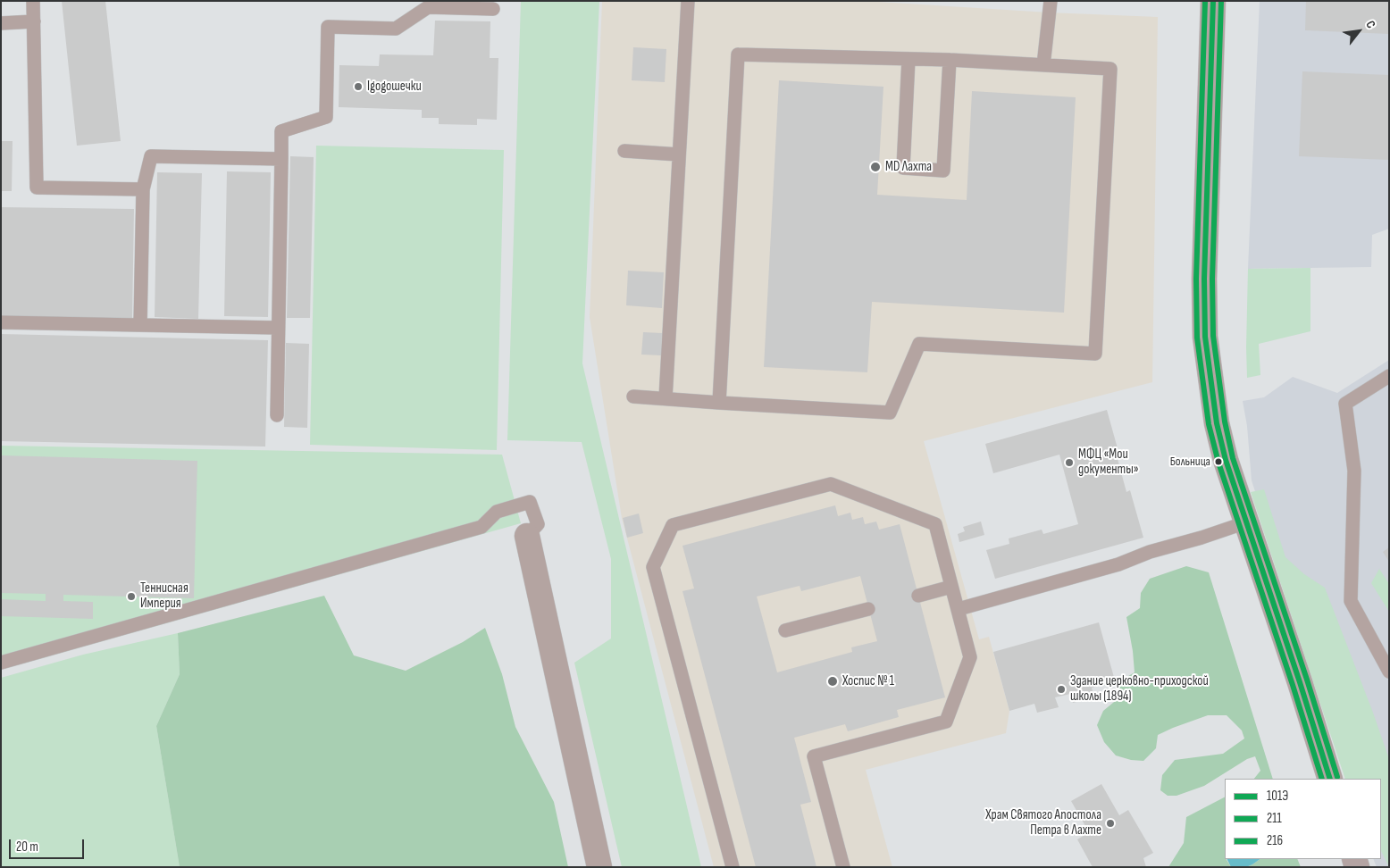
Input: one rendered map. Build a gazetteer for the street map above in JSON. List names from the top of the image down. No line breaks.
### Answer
{"places":["Igogoшечки","MD Лахта","Больница","МФЦ «Мои документы»","Теннисная Империя","Хоспис № 1","Здание церковно-приходской школы (1894)","Храм Святого Апостола Петра в Лахте"],"lines":["transit line 101Э","transit line 211","transit line 216"],"legend":["101Э","211","216"],"scale_bar":"20 m","north":"top right"}
